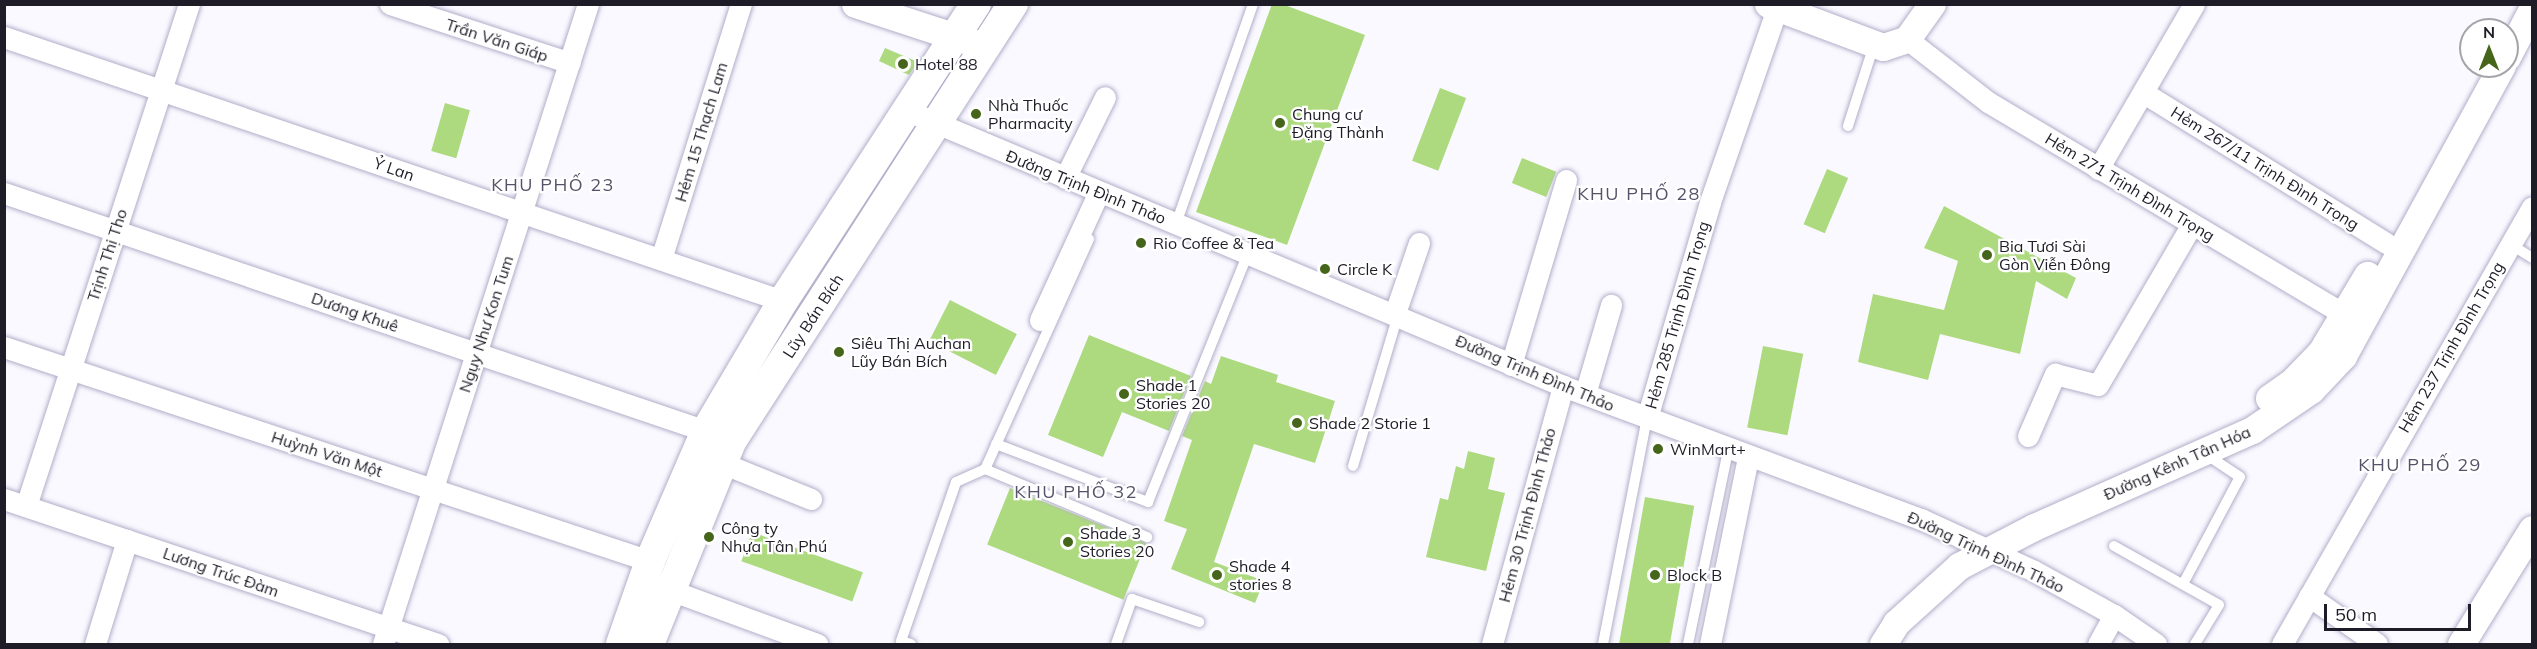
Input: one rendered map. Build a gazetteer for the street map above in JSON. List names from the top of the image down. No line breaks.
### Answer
{"streets":{"main road":["Lũy Bán Bích"],"street":["Trần Văn Giáp","Hẻm 15 Thạch Lam","Hẻm 267/11 Trịnh Đình Trọng","Ỷ Lan","Đường Trịnh Đình Thảo","Hẻm 271 Trịnh Đình Trọng","Trịnh Thị Tho","Dương Khuê","Hẻm 285 Trịnh Đình Trọng","Ngụy Như Kon Tum","Hẻm 237 Trịnh Đình Trọng","Huỳnh Văn Một","Đường Kênh Tân Hóa","Hẻm 30 Trịnh Đình Thảo","Lương Trúc Đàm"]},"crossings":[["Trần Văn Giáp","Ngụy Như Kon Tum"],["Hẻm 15 Thạch Lam","Ỷ Lan"],["Hẻm 267/11 Trịnh Đình Trọng","Đường Kênh Tân Hóa"],["Ỷ Lan","Trịnh Thị Tho"],["Ỷ Lan","Lũy Bán Bích"],["Ỷ Lan","Ngụy Như Kon Tum"],["Đường Trịnh Đình Thảo","Hẻm 285 Trịnh Đình Trọng"],["Đường Trịnh Đình Thảo","Lũy Bán Bích"],["Đường Trịnh Đình Thảo","Đường Kênh Tân Hóa"],["Đường Trịnh Đình Thảo","Hẻm 30 Trịnh Đình Thảo"],["Hẻm 271 Trịnh Đình Trọng","Đường Kênh Tân Hóa"],["Trịnh Thị Tho","Dương Khuê"],["Trịnh Thị Tho","Huỳnh Văn Một"],["Trịnh Thị Tho","Lương Trúc Đàm"],["Dương Khuê","Lũy Bán Bích"],["Dương Khuê","Ngụy Như Kon Tum"],["Lũy Bán Bích","Huỳnh Văn Một"],["Ngụy Như Kon Tum","Huỳnh Văn Một"],["Ngụy Như Kon Tum","Lương Trúc Đàm"]],"districts":["KHU PHỐ 23","KHU PHỐ 28","KHU PHỐ 29","KHU PHỐ 32"],"places":["Hotel 88","Nhà Thuốc Pharmacity","Chung cư Đặng Thành","Rio Coffee & Tea","Bia Tươi Sài Gòn Viễn Đông","Circle K","Siêu Thị Auchan Lũy Bán Bích","Shade 1 Stories 20","Shade 2 Storie 1","WinMart+","Công ty Nhựa Tân Phú","Shade 3 Stories 20","Shade 4 stories 8","Block B"],"scale_bar":"50 m","north":"top"}
